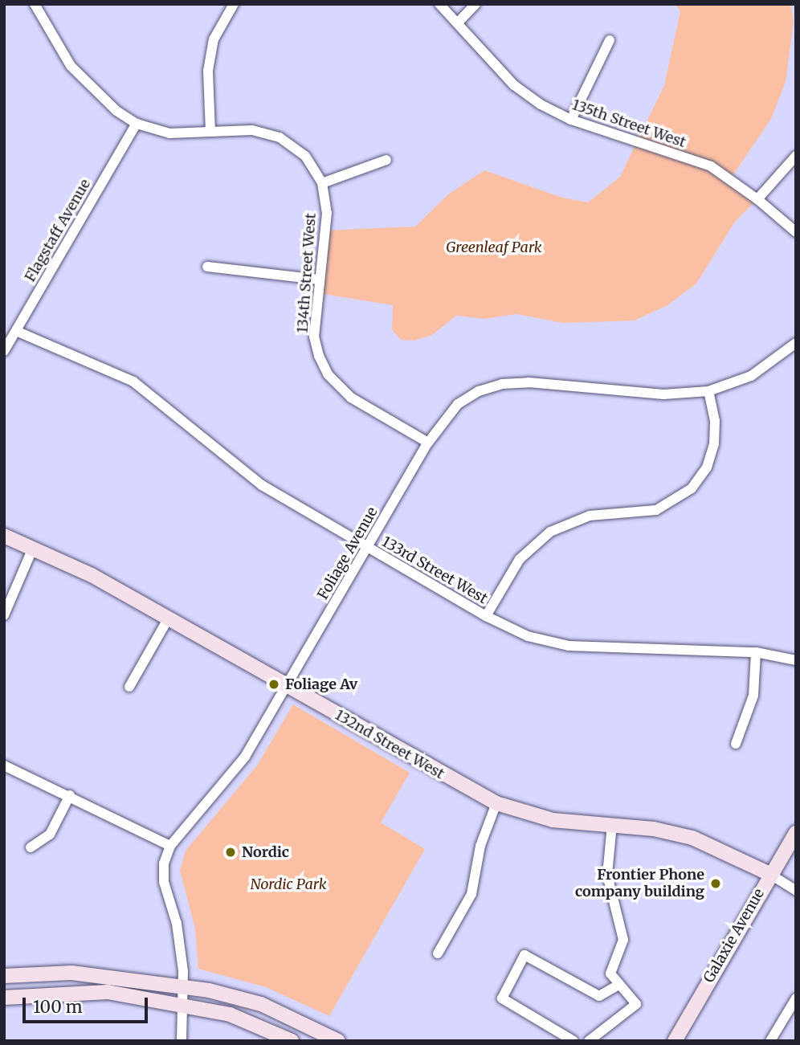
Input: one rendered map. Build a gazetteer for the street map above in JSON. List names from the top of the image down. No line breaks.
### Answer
{"streets":{"street":["135th Street West","Flagstaff Avenue","134th Street West","Foliage Avenue","133rd Street West","132nd Street West","Galaxie Avenue"]},"crossings":[["Flagstaff Avenue","134th Street West"],["Flagstaff Avenue","133rd Street West"],["134th Street West","Foliage Avenue"],["Foliage Avenue","133rd Street West"],["Foliage Avenue","132nd Street West"],["132nd Street West","Galaxie Avenue"]],"parks":["Greenleaf Park","Nordic Park"],"places":["Foliage Av","Nordic","Frontier Phone company building"],"scale_bar":"100 m"}
